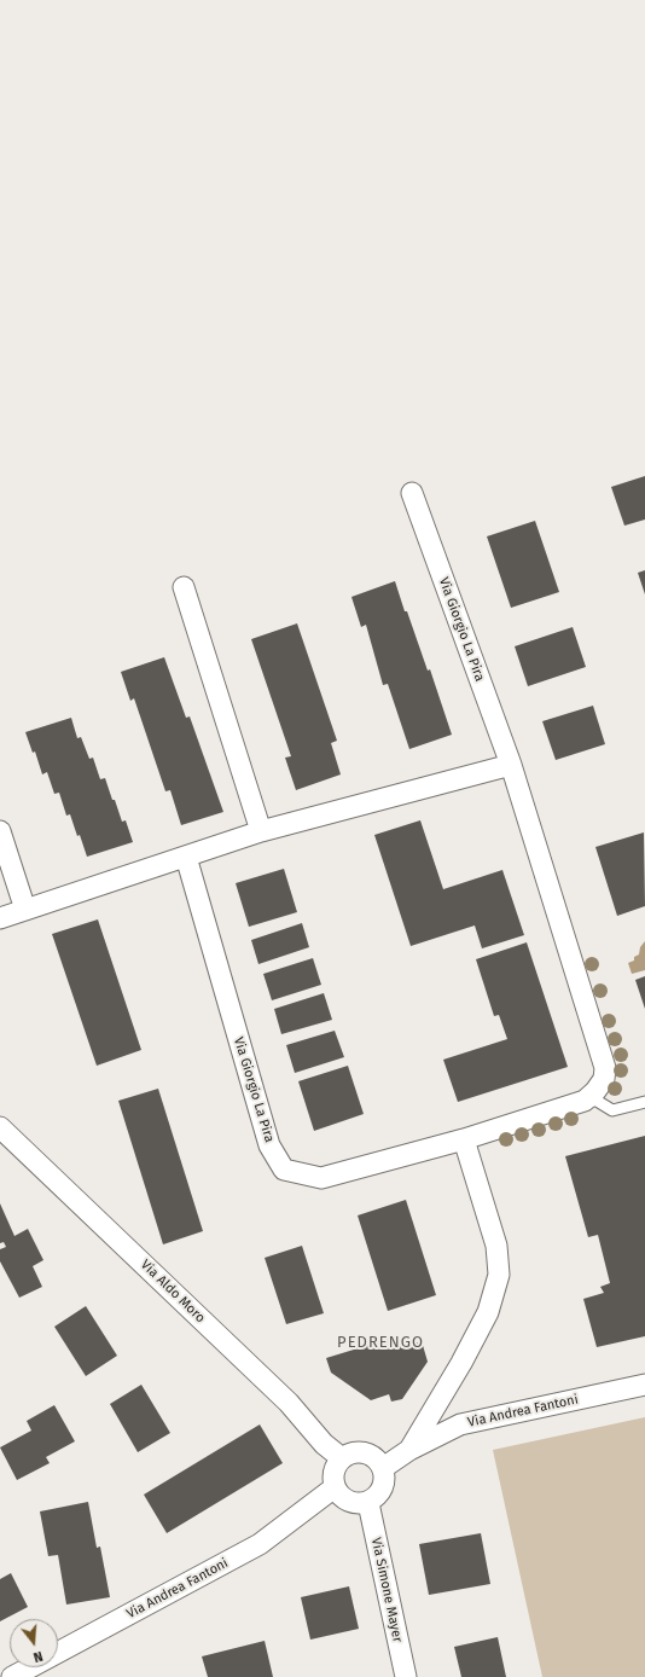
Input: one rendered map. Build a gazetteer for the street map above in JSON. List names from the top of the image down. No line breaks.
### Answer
{"streets":{"street":["Via Giorgio La Pira","Via Aldo Moro","Via Andrea Fantoni","Via Simone Mayer"]},"crossings":[["Via Aldo Moro","Via Andrea Fantoni"],["Via Aldo Moro","Via Simone Mayer"],["Via Andrea Fantoni","Via Simone Mayer"]],"districts":["PEDRENGO"],"north":"bottom"}
